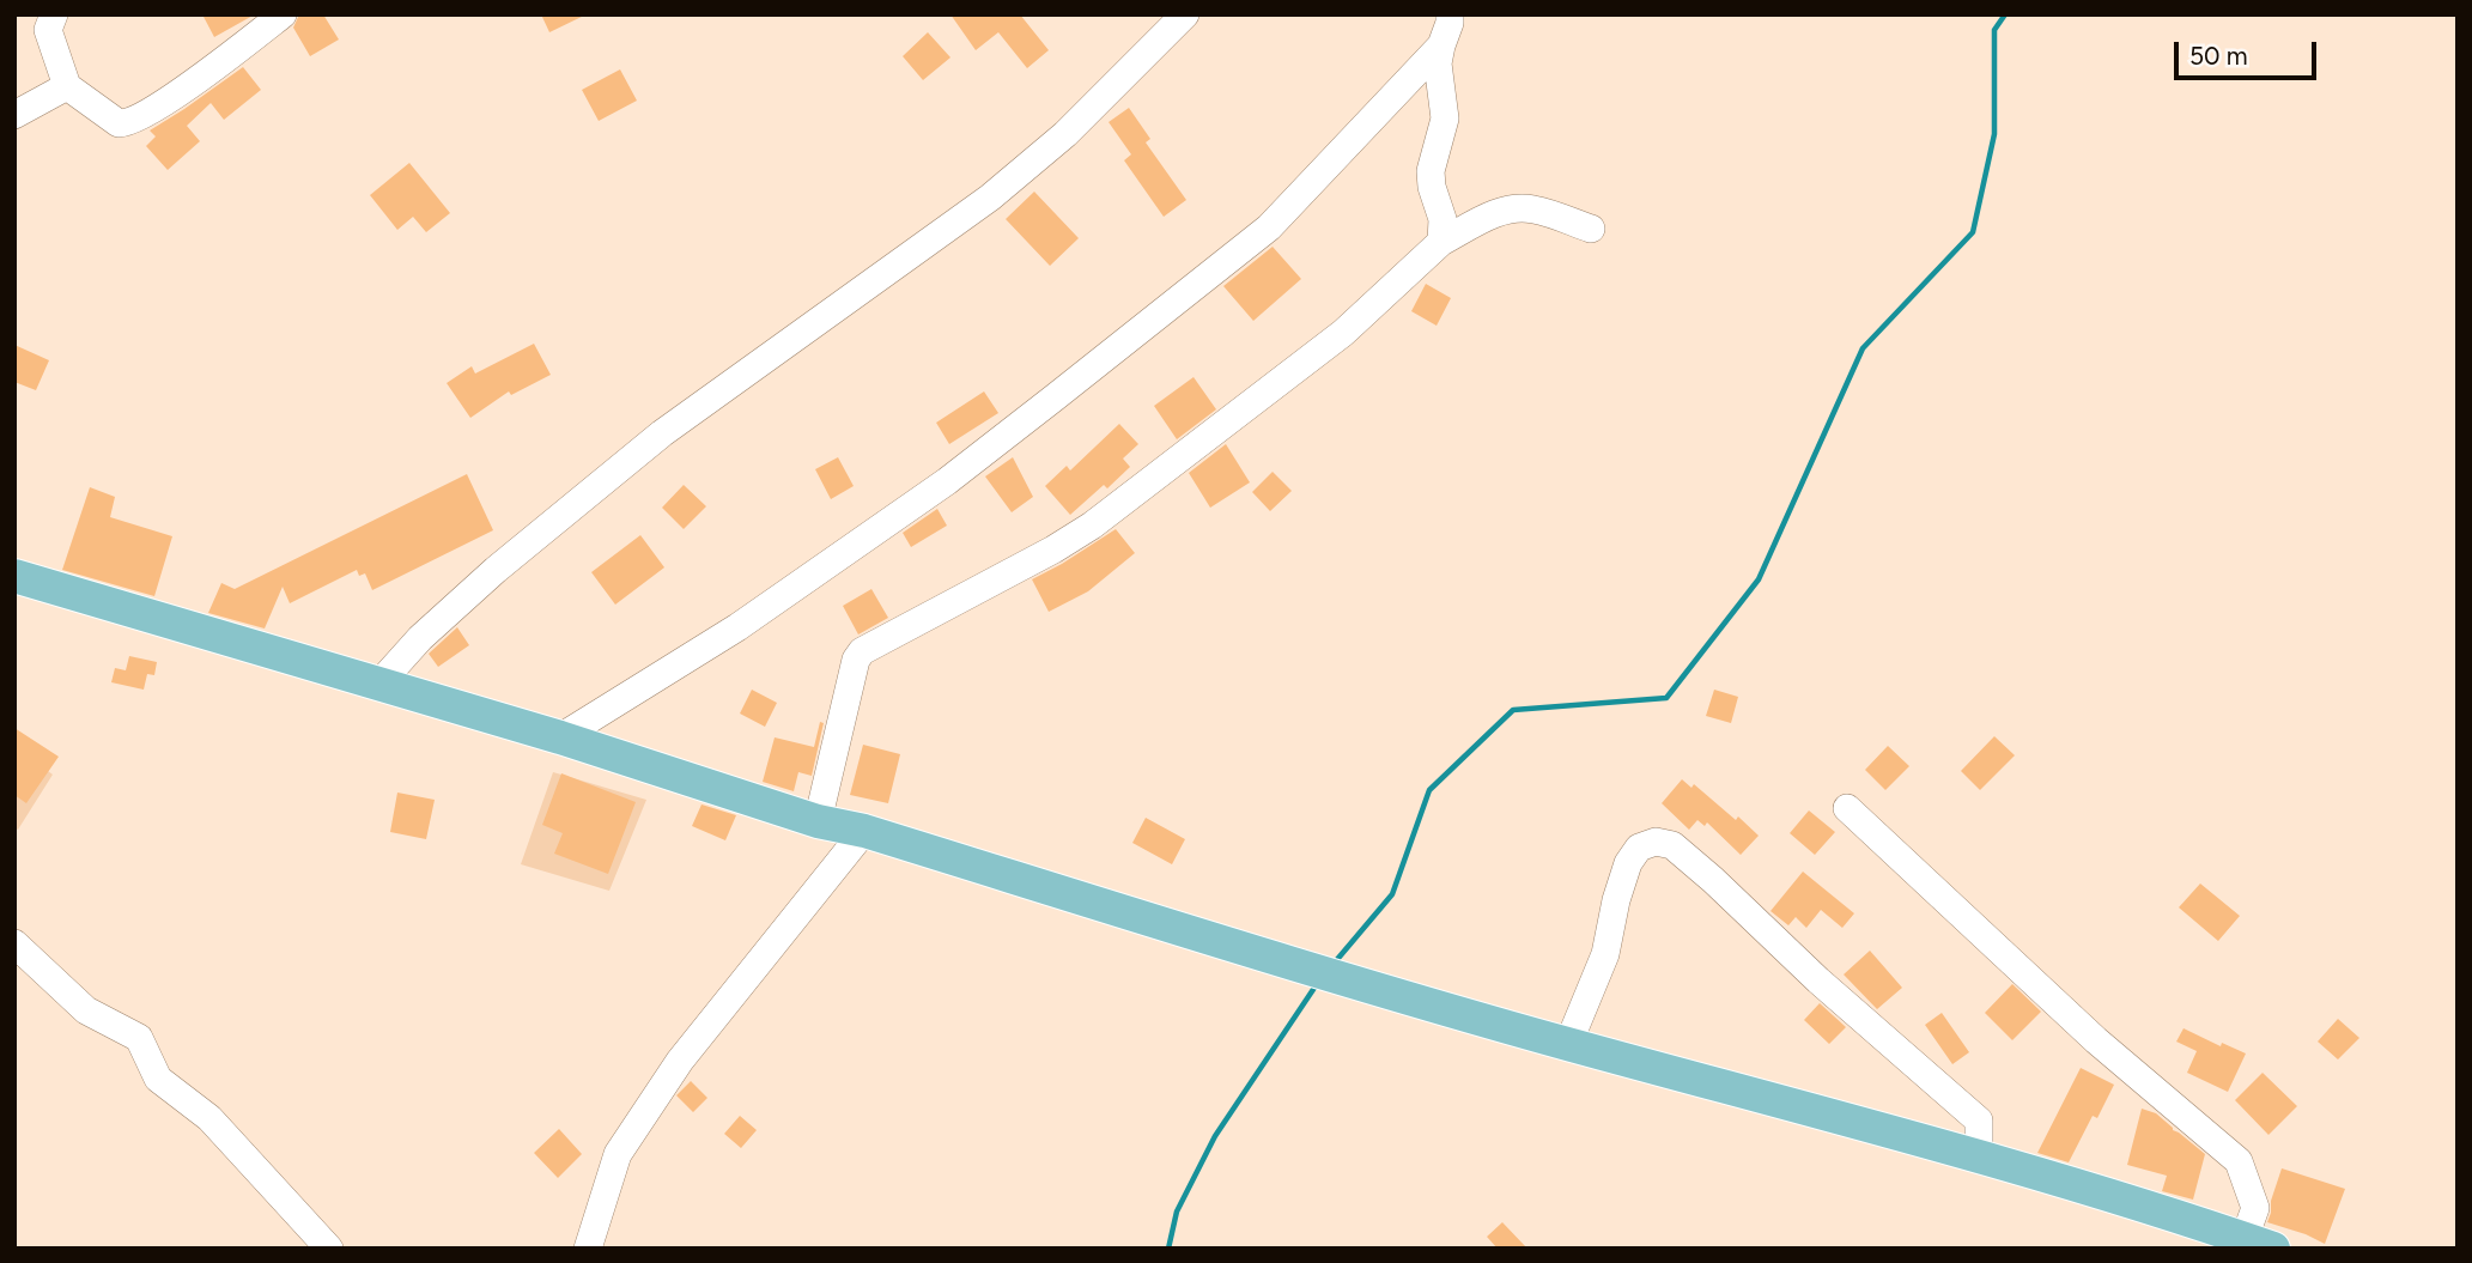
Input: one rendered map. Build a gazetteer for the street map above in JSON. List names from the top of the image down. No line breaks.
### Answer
{"scale_bar":"50 m"}
